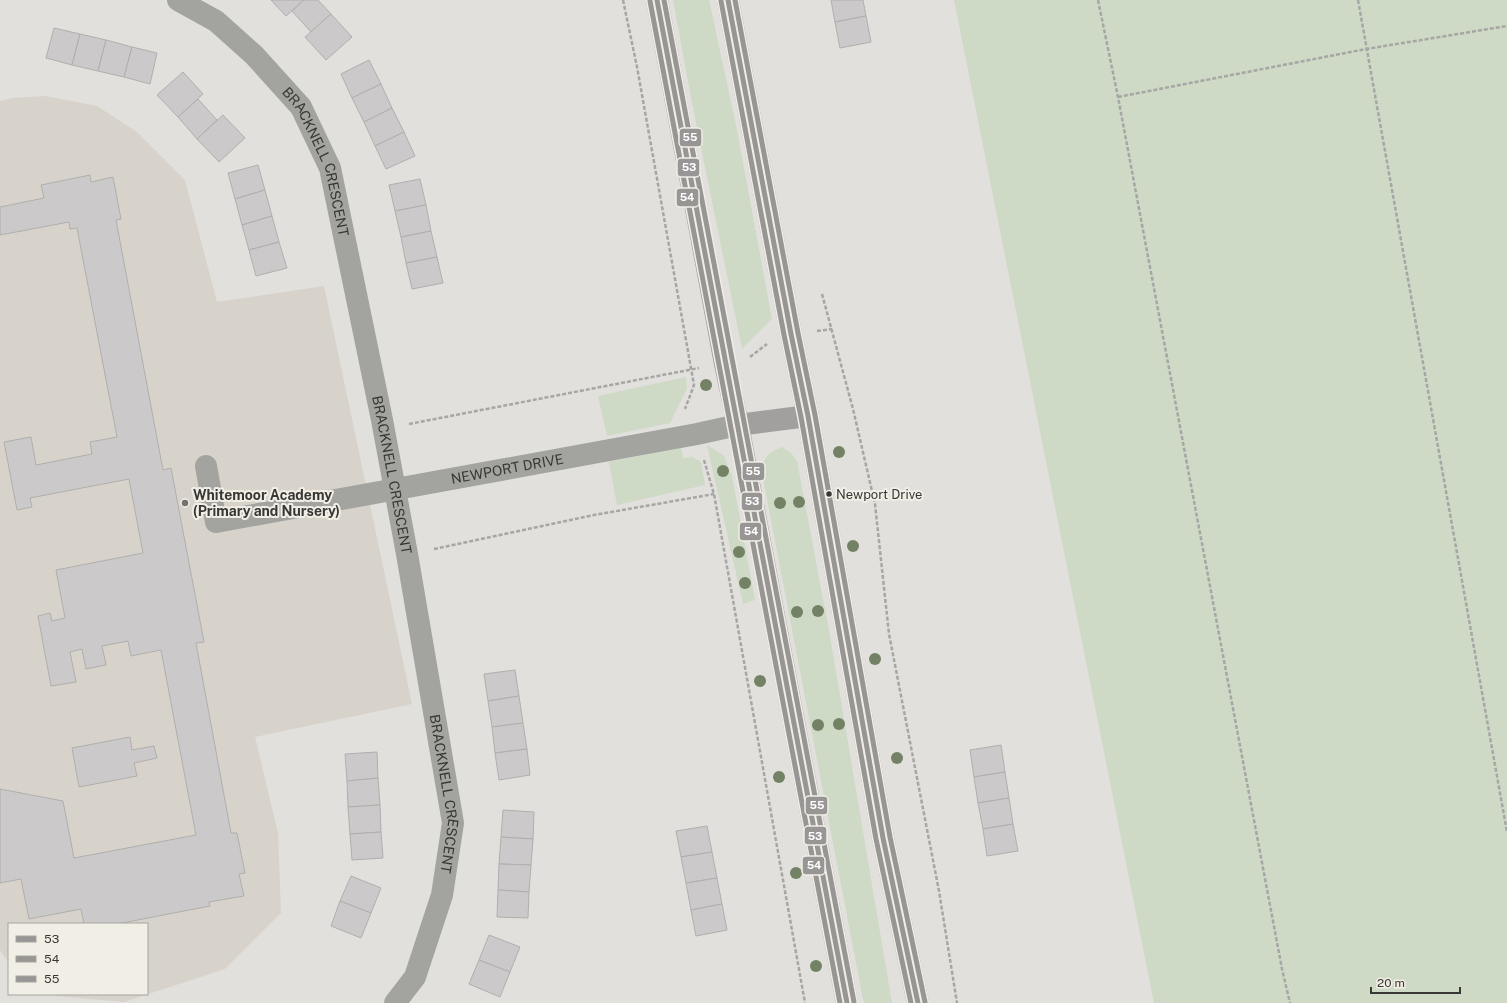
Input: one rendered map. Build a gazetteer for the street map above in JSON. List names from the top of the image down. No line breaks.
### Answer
{"streets":{"street":["BRACKNELL CRESCENT","NEWPORT DRIVE"]},"crossings":[["BRACKNELL CRESCENT","NEWPORT DRIVE"]],"places":["Newport Drive","Whitemoor Academy (Primary and Nursery)"],"lines":["transit line 53","transit line 55","transit line 54"],"legend":["53","54","55"],"scale_bar":"20 m"}
